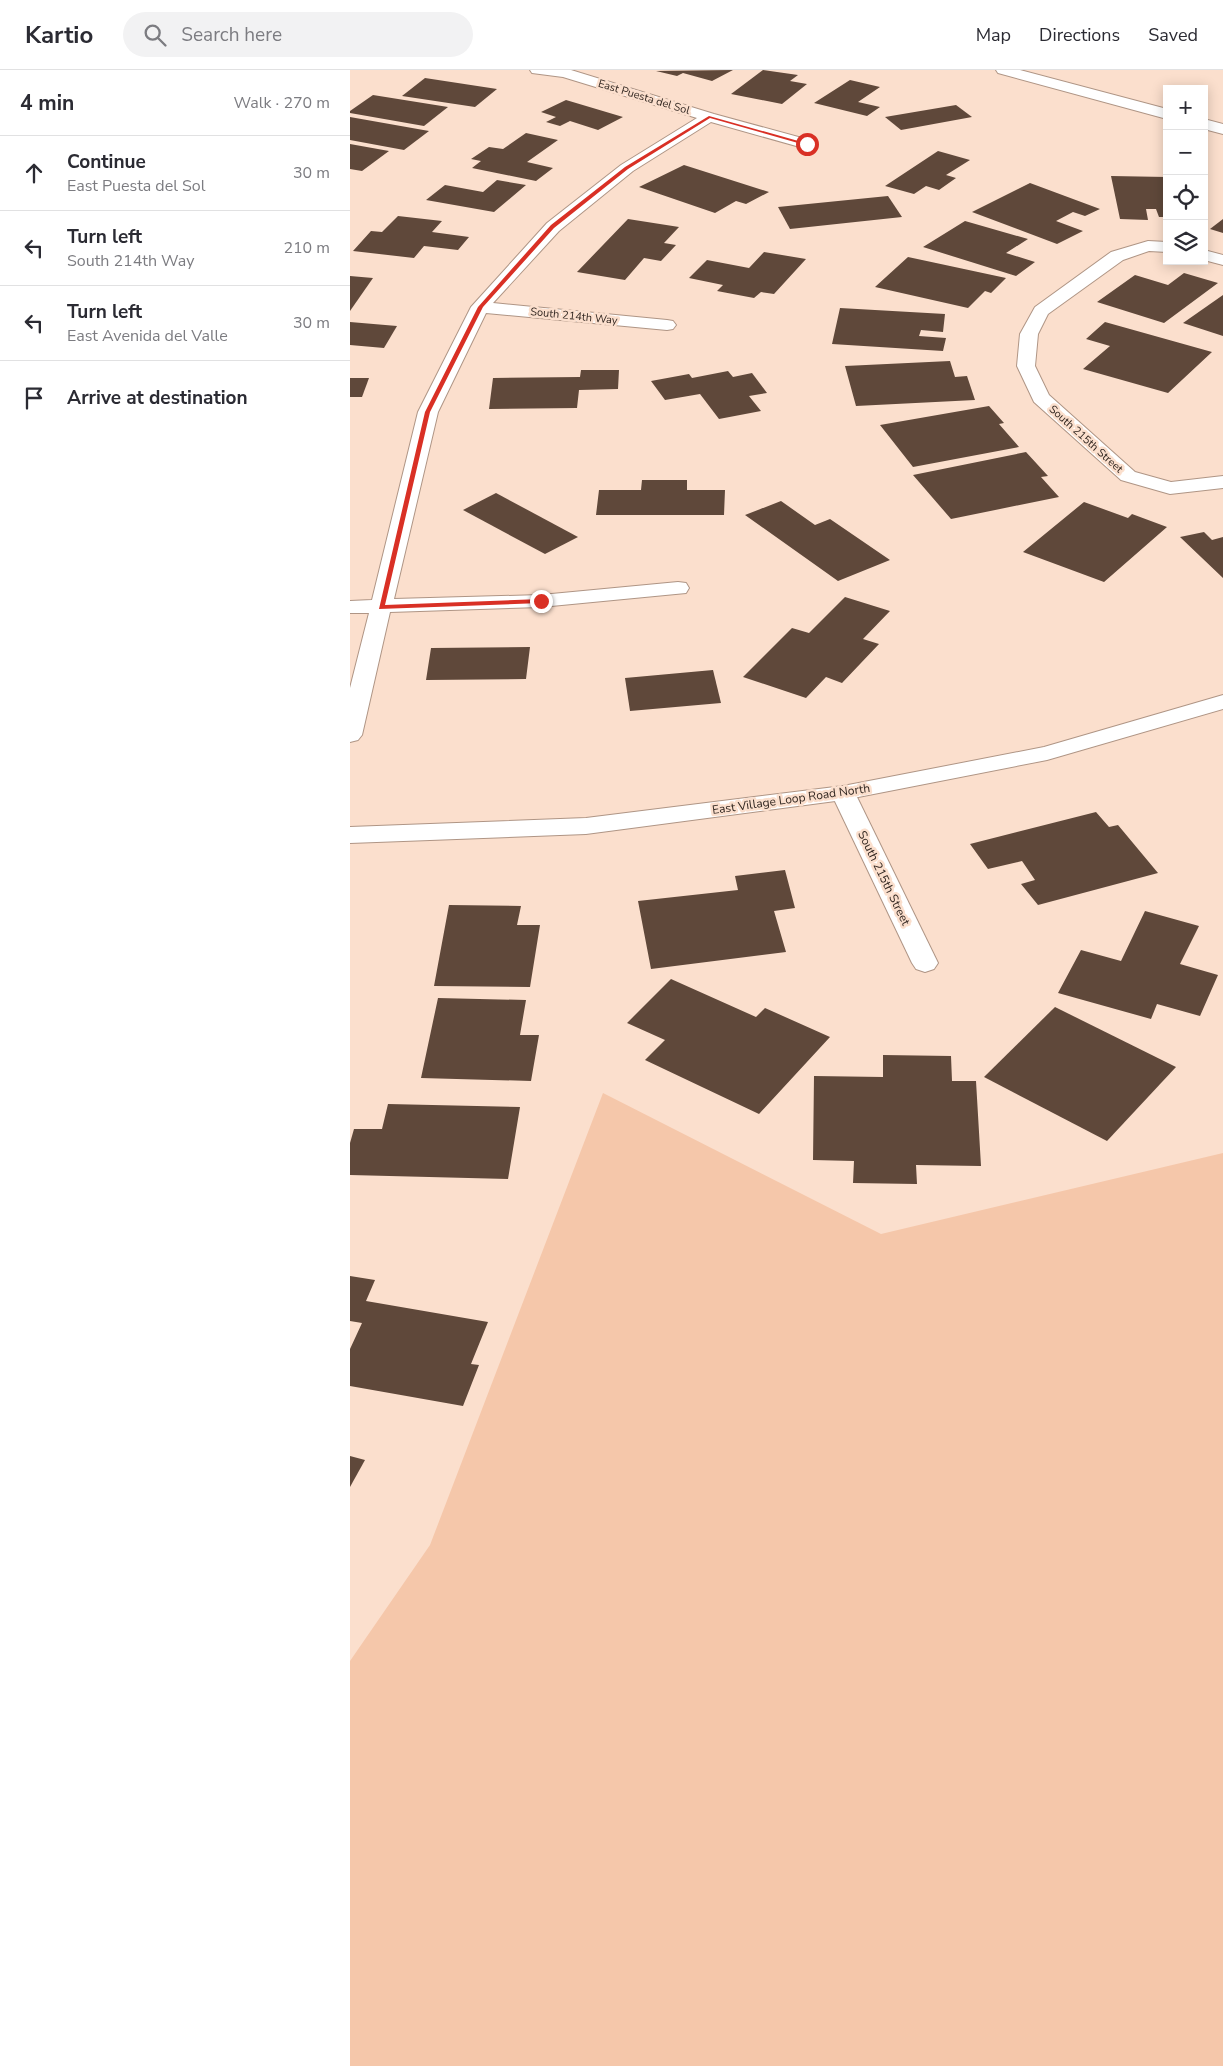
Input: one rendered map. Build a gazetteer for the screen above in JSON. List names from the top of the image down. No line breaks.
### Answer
{"streets":{"street":["East Puesta del Sol","South 214th Way","South 215th Street","East Village Loop Road North"]},"crossings":[["South 215th Street","East Village Loop Road North"]],"page":{"header":"Kartio","search":"Search here","nav":["Map","Directions","Saved"],"heading":["4 min","Walk · 270 m"],"map_buttons":["+","−"],"list":[["Continue","East Puesta del Sol","30 m"],["Turn left","South 214th Way","210 m"],["Turn left","East Avenida del Valle","30 m"],"Arrive at destination"]}}
